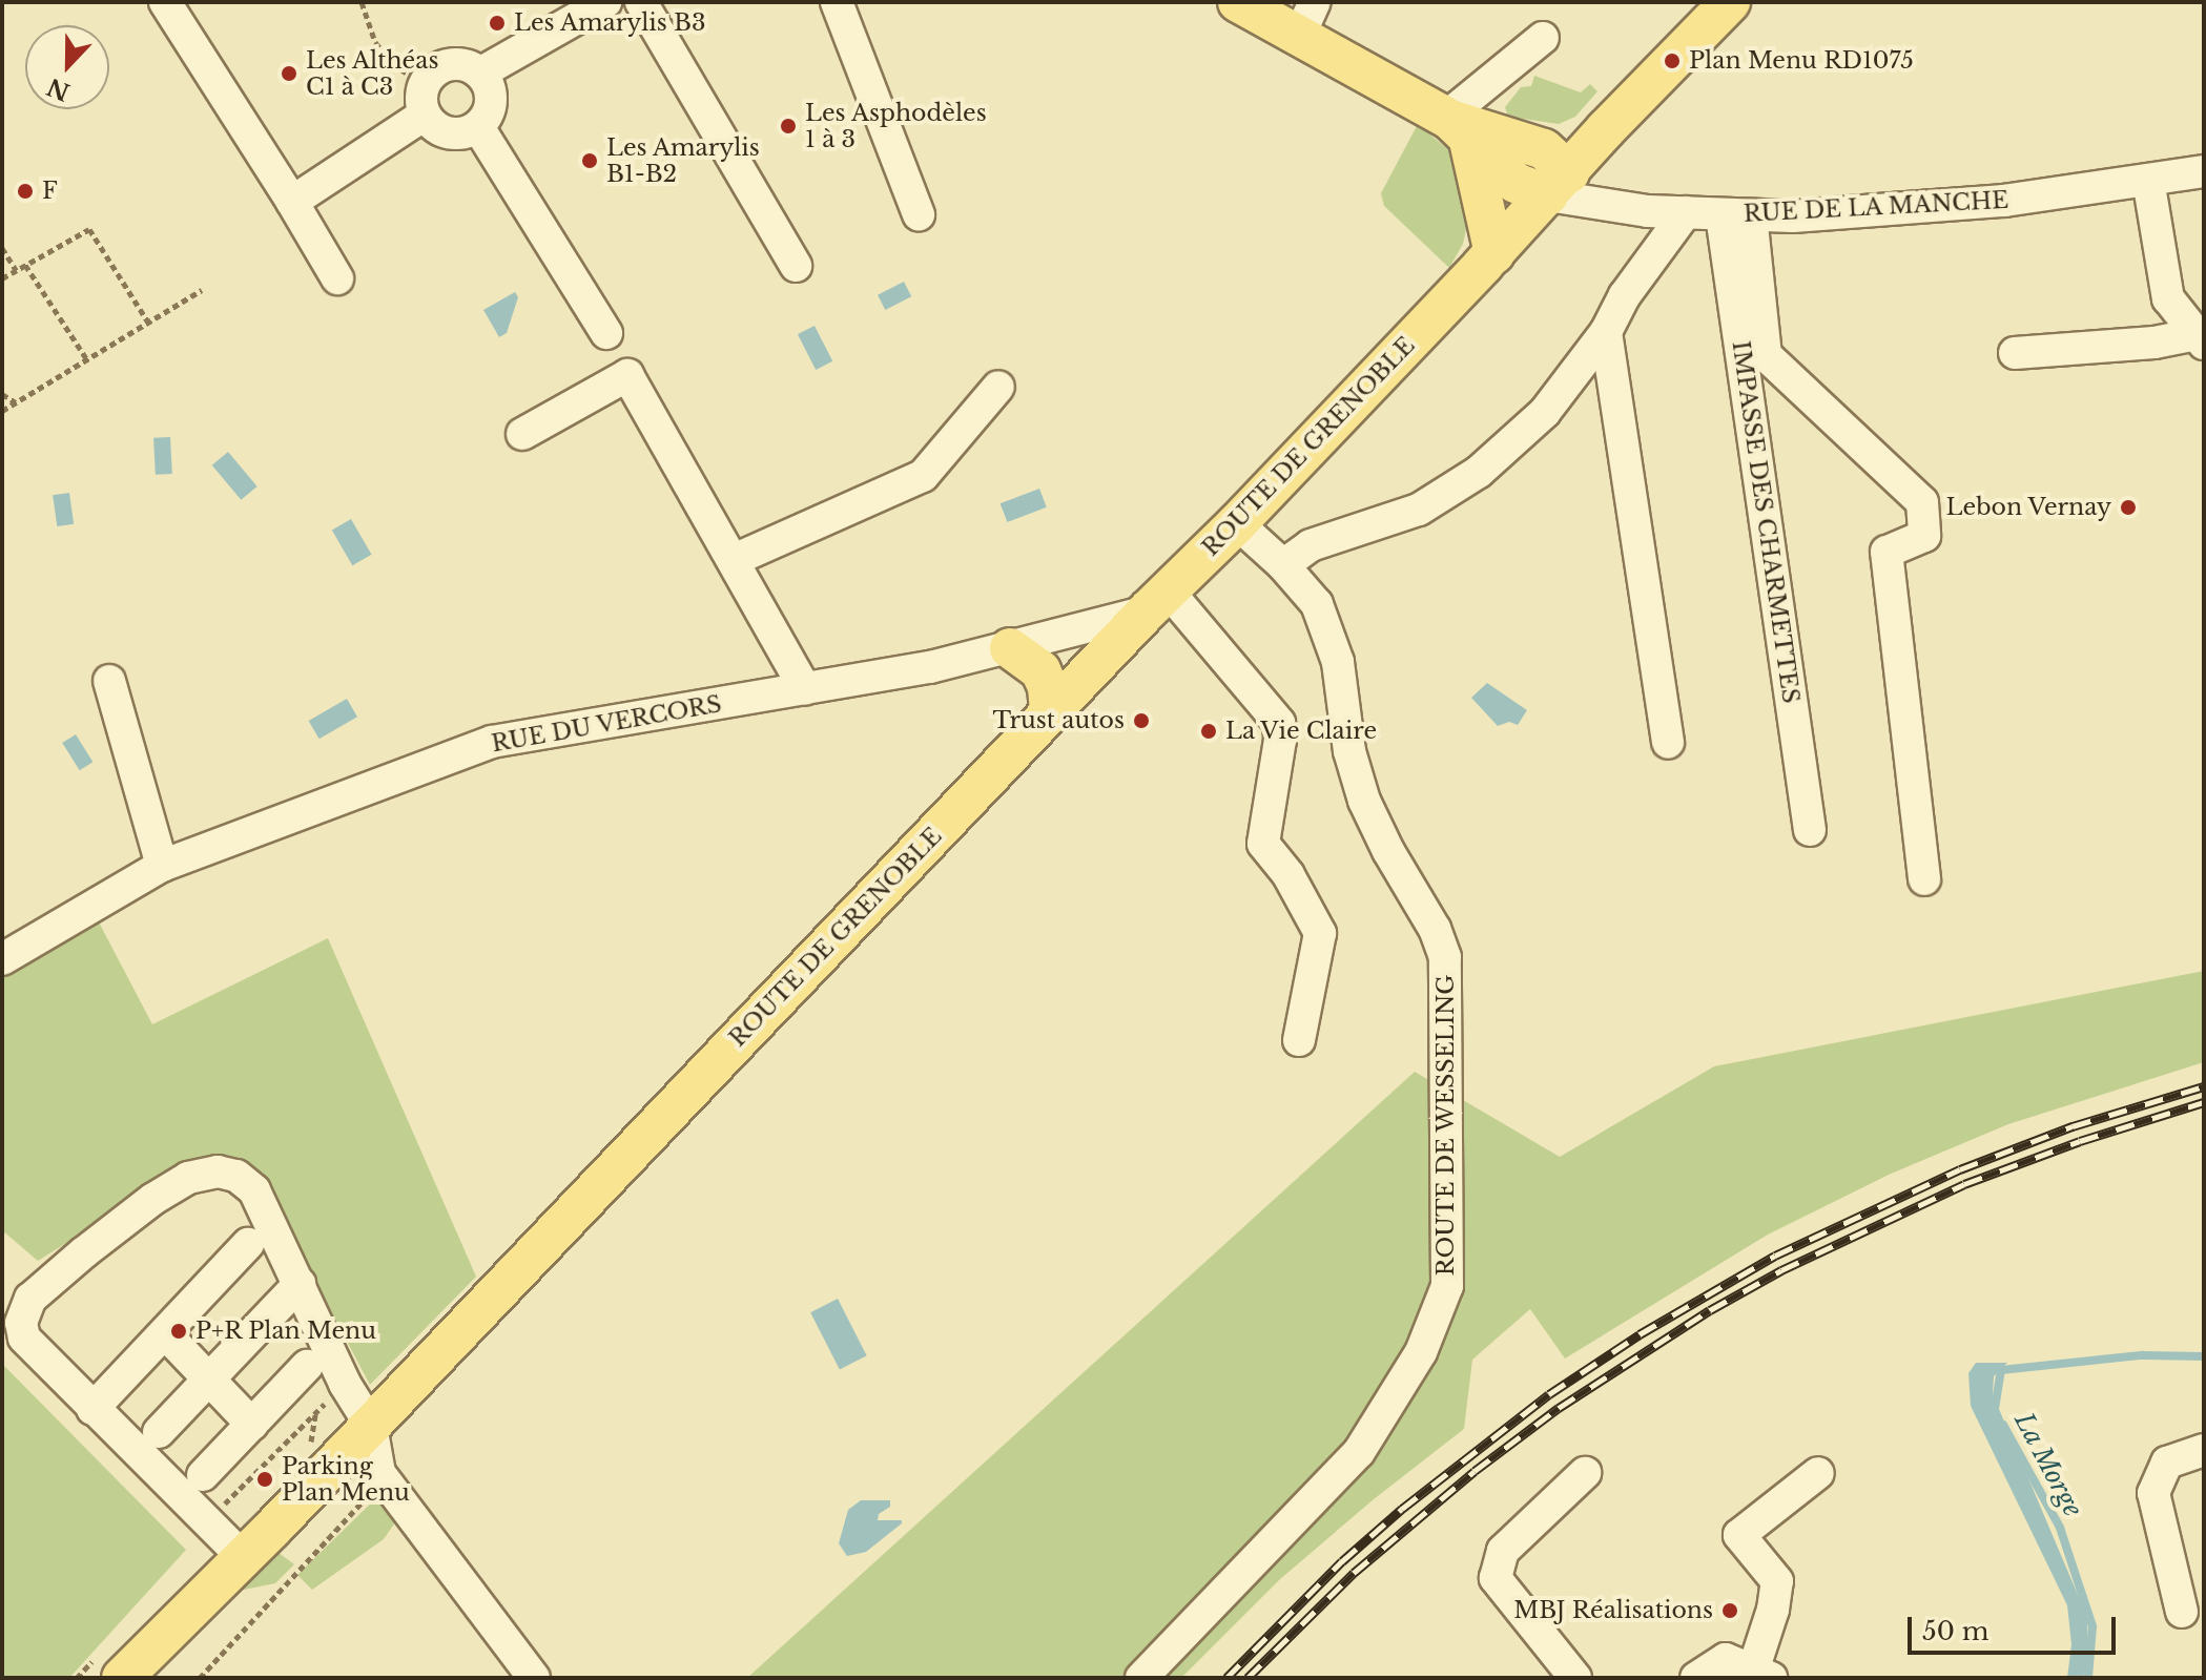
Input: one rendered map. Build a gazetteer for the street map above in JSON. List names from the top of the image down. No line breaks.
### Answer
{"streets":{"main road":["ROUTE DE GRENOBLE"],"street":["RUE DE LA MANCHE","IMPASSE DES CHARMETTES","RUE DU VERCORS","ROUTE DE WESSELING"]},"crossings":[["RUE DE LA MANCHE","ROUTE DE GRENOBLE"],["RUE DE LA MANCHE","IMPASSE DES CHARMETTES"],["ROUTE DE GRENOBLE","RUE DU VERCORS"],["ROUTE DE GRENOBLE","ROUTE DE WESSELING"]],"water":["La Morge"],"places":["Les Amarylis B3","Plan Menu RD1075","Les Althéas C1 à C3","Les Asphodèles 1 à 3","Les Amarylis B1-B2","F","Lebon Vernay","Trust autos","La Vie Claire","P+R Plan Menu","Parking Plan Menu","MBJ Réalisations"],"scale_bar":"50 m","north":"bottom"}
